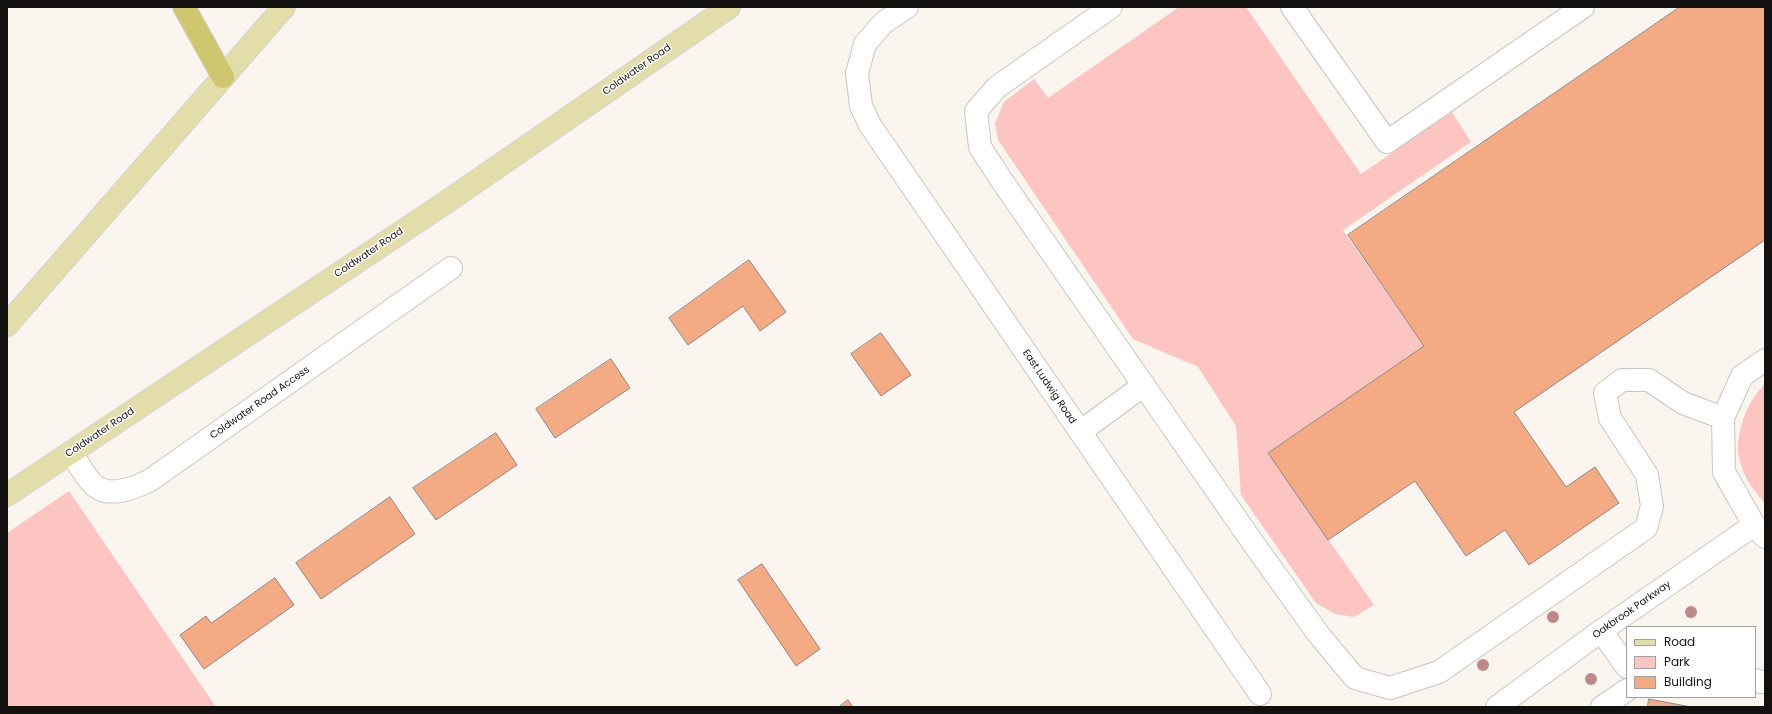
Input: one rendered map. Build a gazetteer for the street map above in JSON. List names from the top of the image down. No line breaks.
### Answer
{"streets":{"main road":["Coldwater Road"],"street":["East Ludwig Road","Coldwater Road Access","Oakbrook Parkway"]},"crossings":[["Coldwater Road","Coldwater Road Access"]],"legend":["Road","Park","Building"]}
